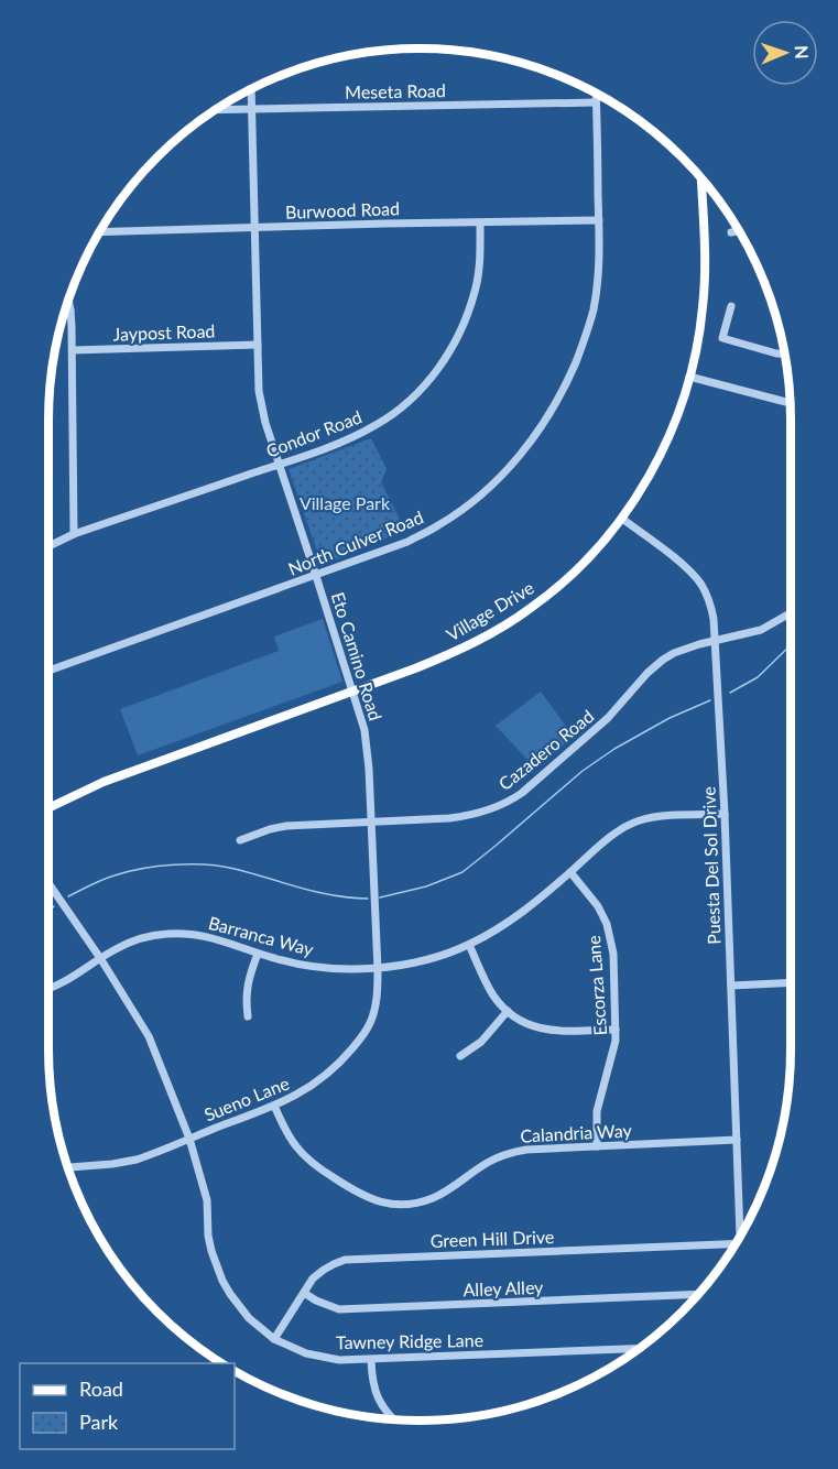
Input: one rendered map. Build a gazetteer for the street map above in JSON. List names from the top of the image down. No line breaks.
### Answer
{"streets":{"main road":["Village Drive"],"street":["Meseta Road","Burwood Road","Jaypost Road","Condor Road","North Culver Road","Eto Camino Road","Cazadero Road","Puesta Del Sol Drive","Barranca Way","Escorza Lane","Sueno Lane","Calandria Way","Green Hill Drive","Alley Alley","Tawney Ridge Lane"]},"crossings":[["Meseta Road","North Culver Road"],["Meseta Road","Eto Camino Road"],["Burwood Road","Condor Road"],["Burwood Road","North Culver Road"],["Burwood Road","Eto Camino Road"],["Jaypost Road","Eto Camino Road"],["Condor Road","Eto Camino Road"],["North Culver Road","Eto Camino Road"],["Village Drive","Eto Camino Road"],["Village Drive","Puesta Del Sol Drive"],["Eto Camino Road","Cazadero Road"],["Eto Camino Road","Barranca Way"],["Eto Camino Road","Sueno Lane"],["Cazadero Road","Puesta Del Sol Drive"],["Puesta Del Sol Drive","Barranca Way"],["Puesta Del Sol Drive","Calandria Way"],["Barranca Way","Escorza Lane"],["Barranca Way","Sueno Lane"],["Barranca Way","Tawney Ridge Lane"],["Escorza Lane","Calandria Way"],["Sueno Lane","Calandria Way"],["Sueno Lane","Tawney Ridge Lane"],["Green Hill Drive","Alley Alley"],["Green Hill Drive","Tawney Ridge Lane"]],"parks":["Village Park"],"legend":["Road","Park"],"north":"right"}
